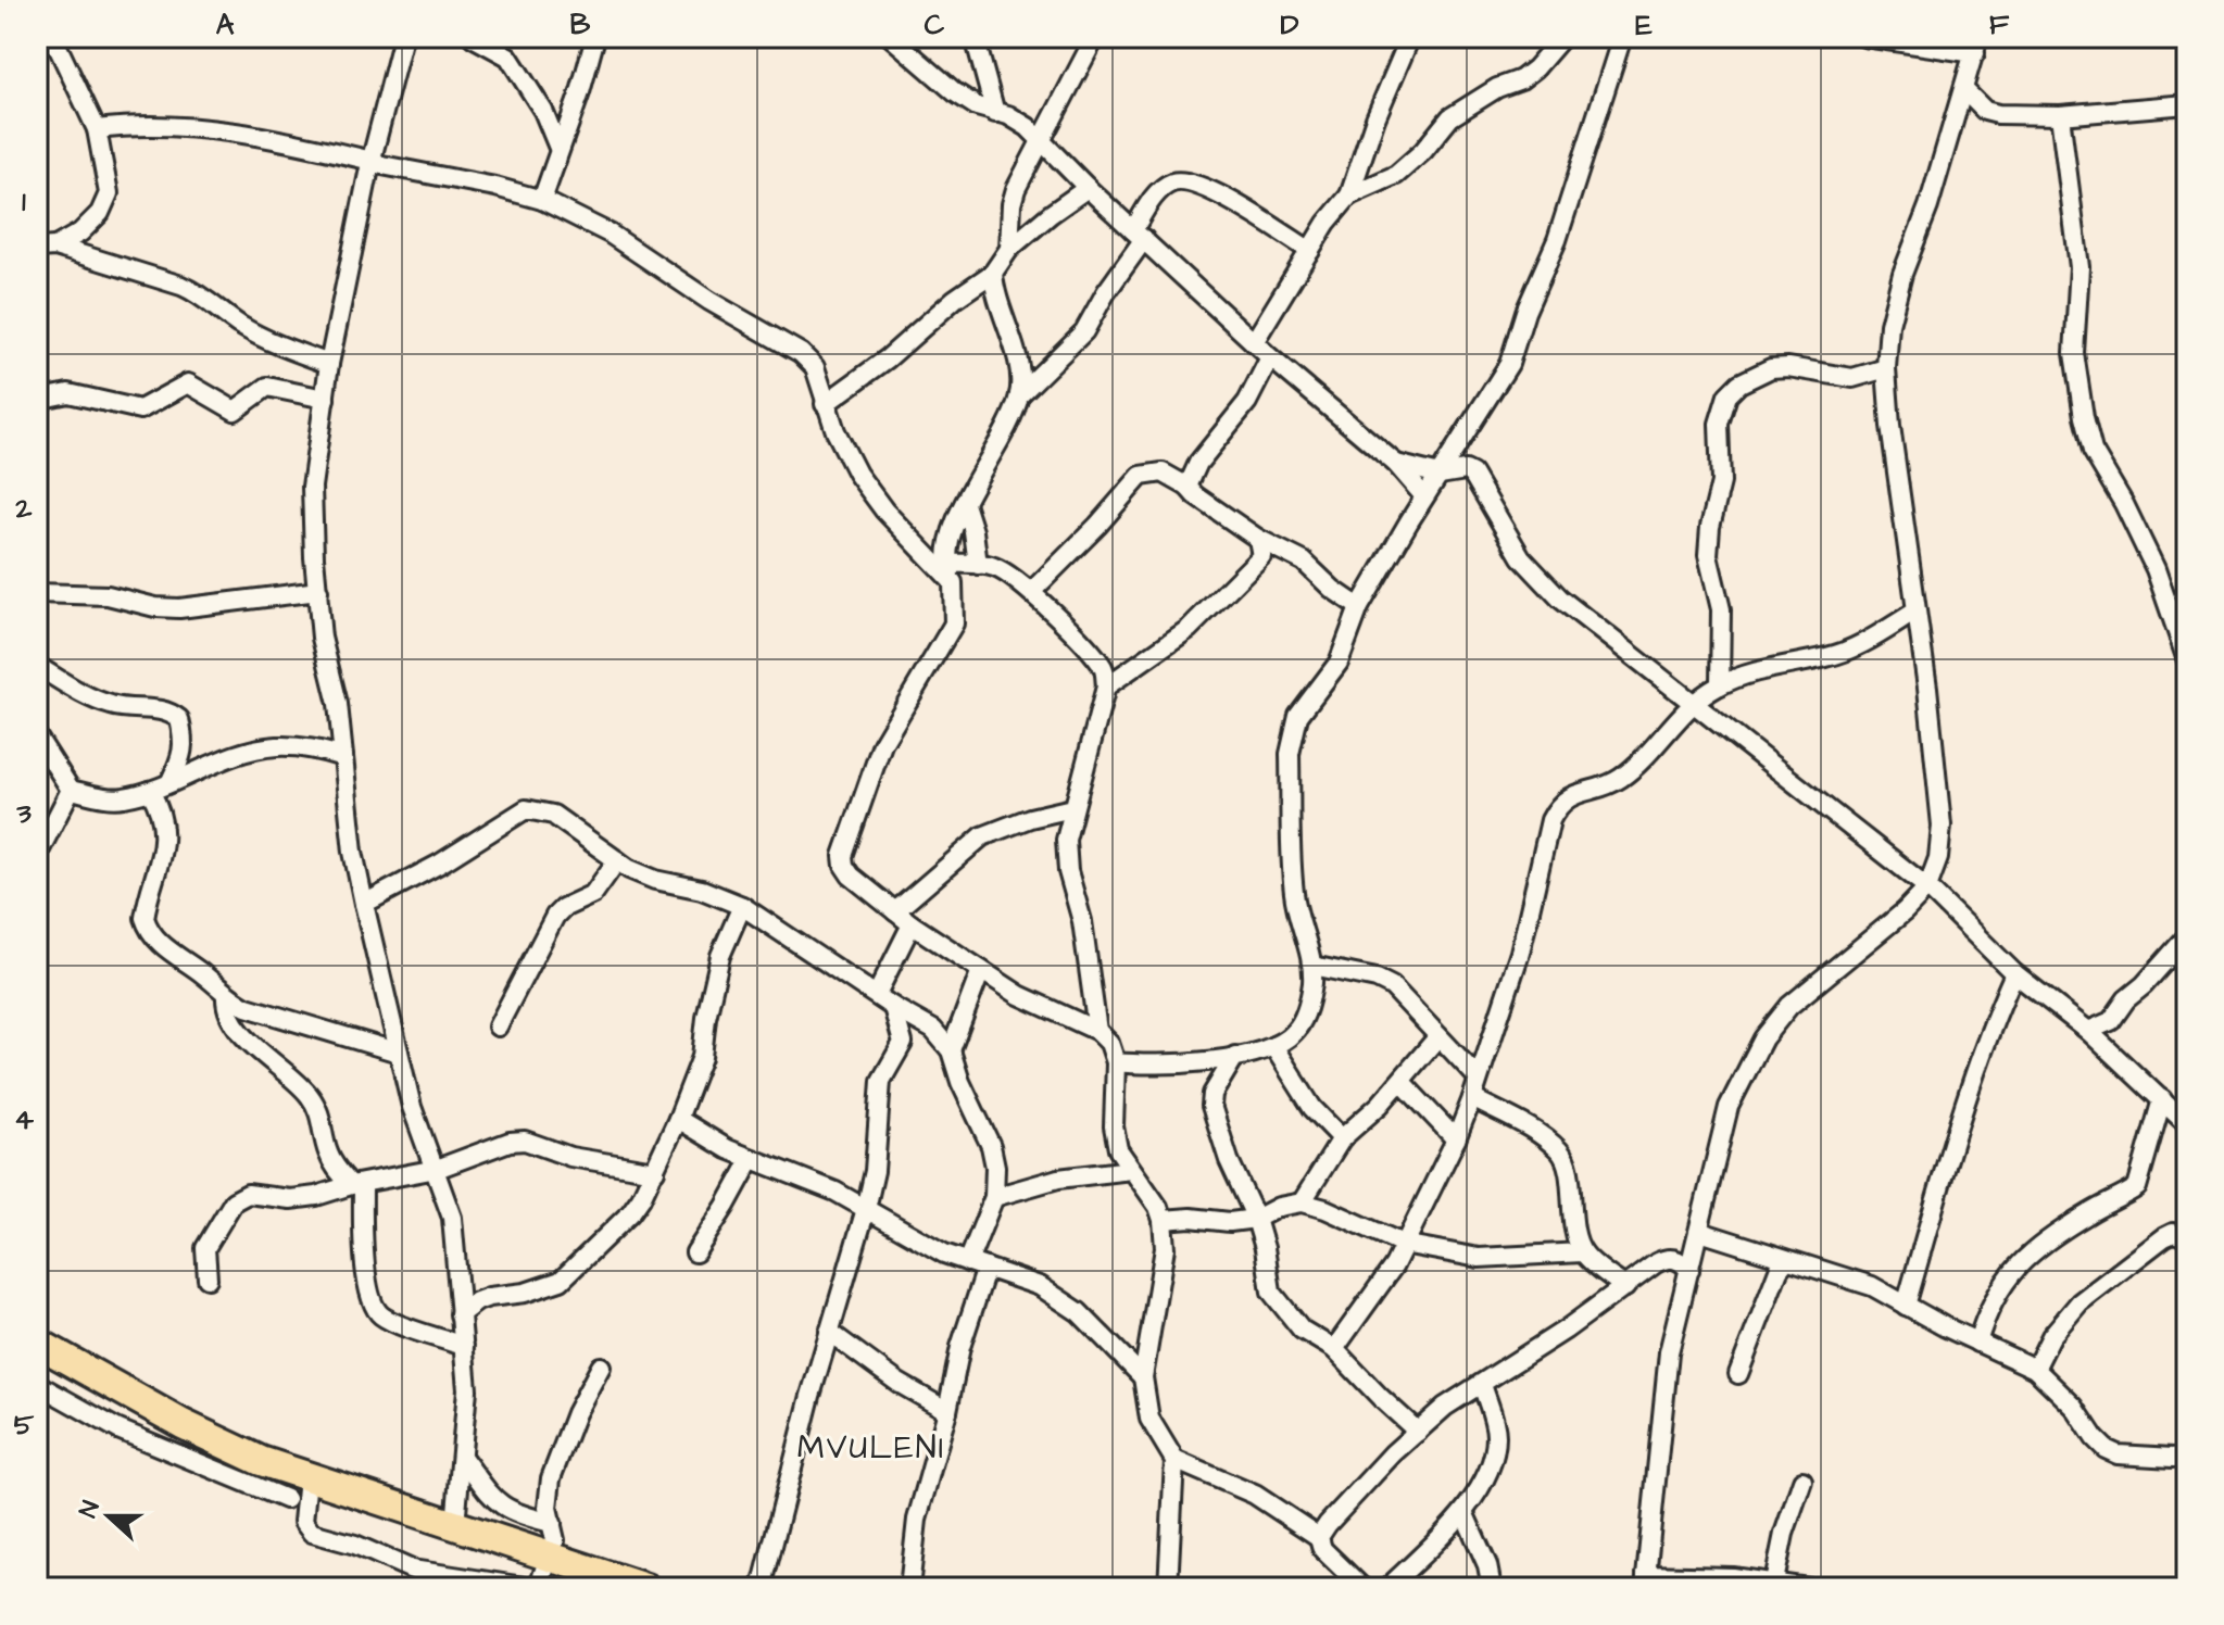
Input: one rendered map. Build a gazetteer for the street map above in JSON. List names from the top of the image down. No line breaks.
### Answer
{"districts":["MVULENI"],"north":"left","grid":{"columns":["A","B","C","D","E","F"],"rows":["1","2","3","4","5"]}}
